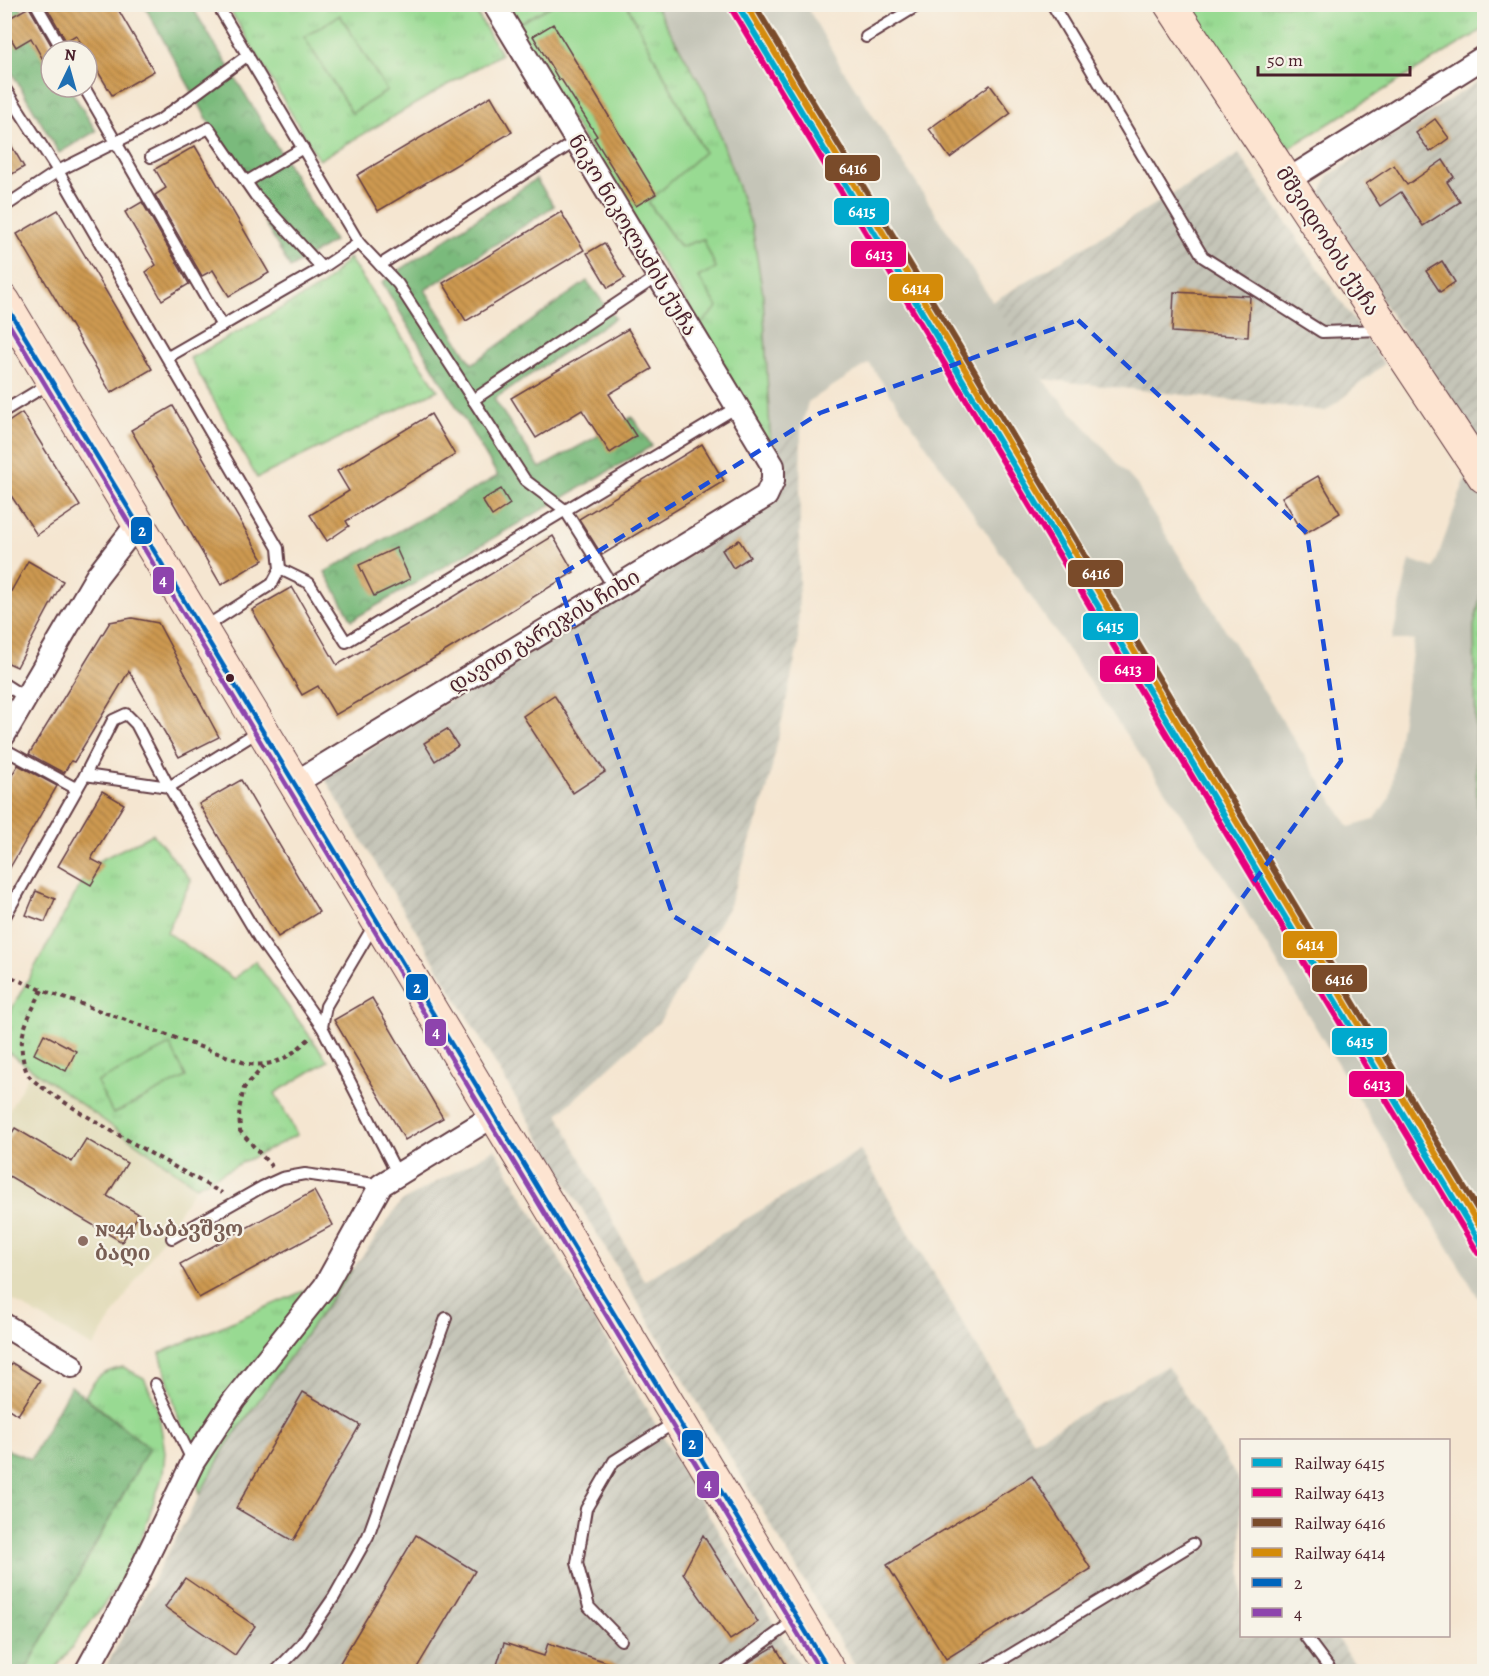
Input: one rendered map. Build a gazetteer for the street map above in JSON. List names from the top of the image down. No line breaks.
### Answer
{"streets":{"main road":["მშვიდობის ქუჩა"],"street":["ნიკო ნიკოლაძის ქუჩა","დავით გარეჯის ჩიხი"]},"crossings":[["ნიკო ნიკოლაძის ქუჩა","დავით გარეჯის ჩიხი"]],"places":["№44 საბავშვო ბაღი"],"lines":["rail line 6415","rail line 6416","rail line 6413","rail line 6414","transit line 2","transit line 4"],"legend":["Railway 6415","Railway 6413","Railway 6416","Railway 6414","2","4"],"scale_bar":"50 m","north":"top"}
